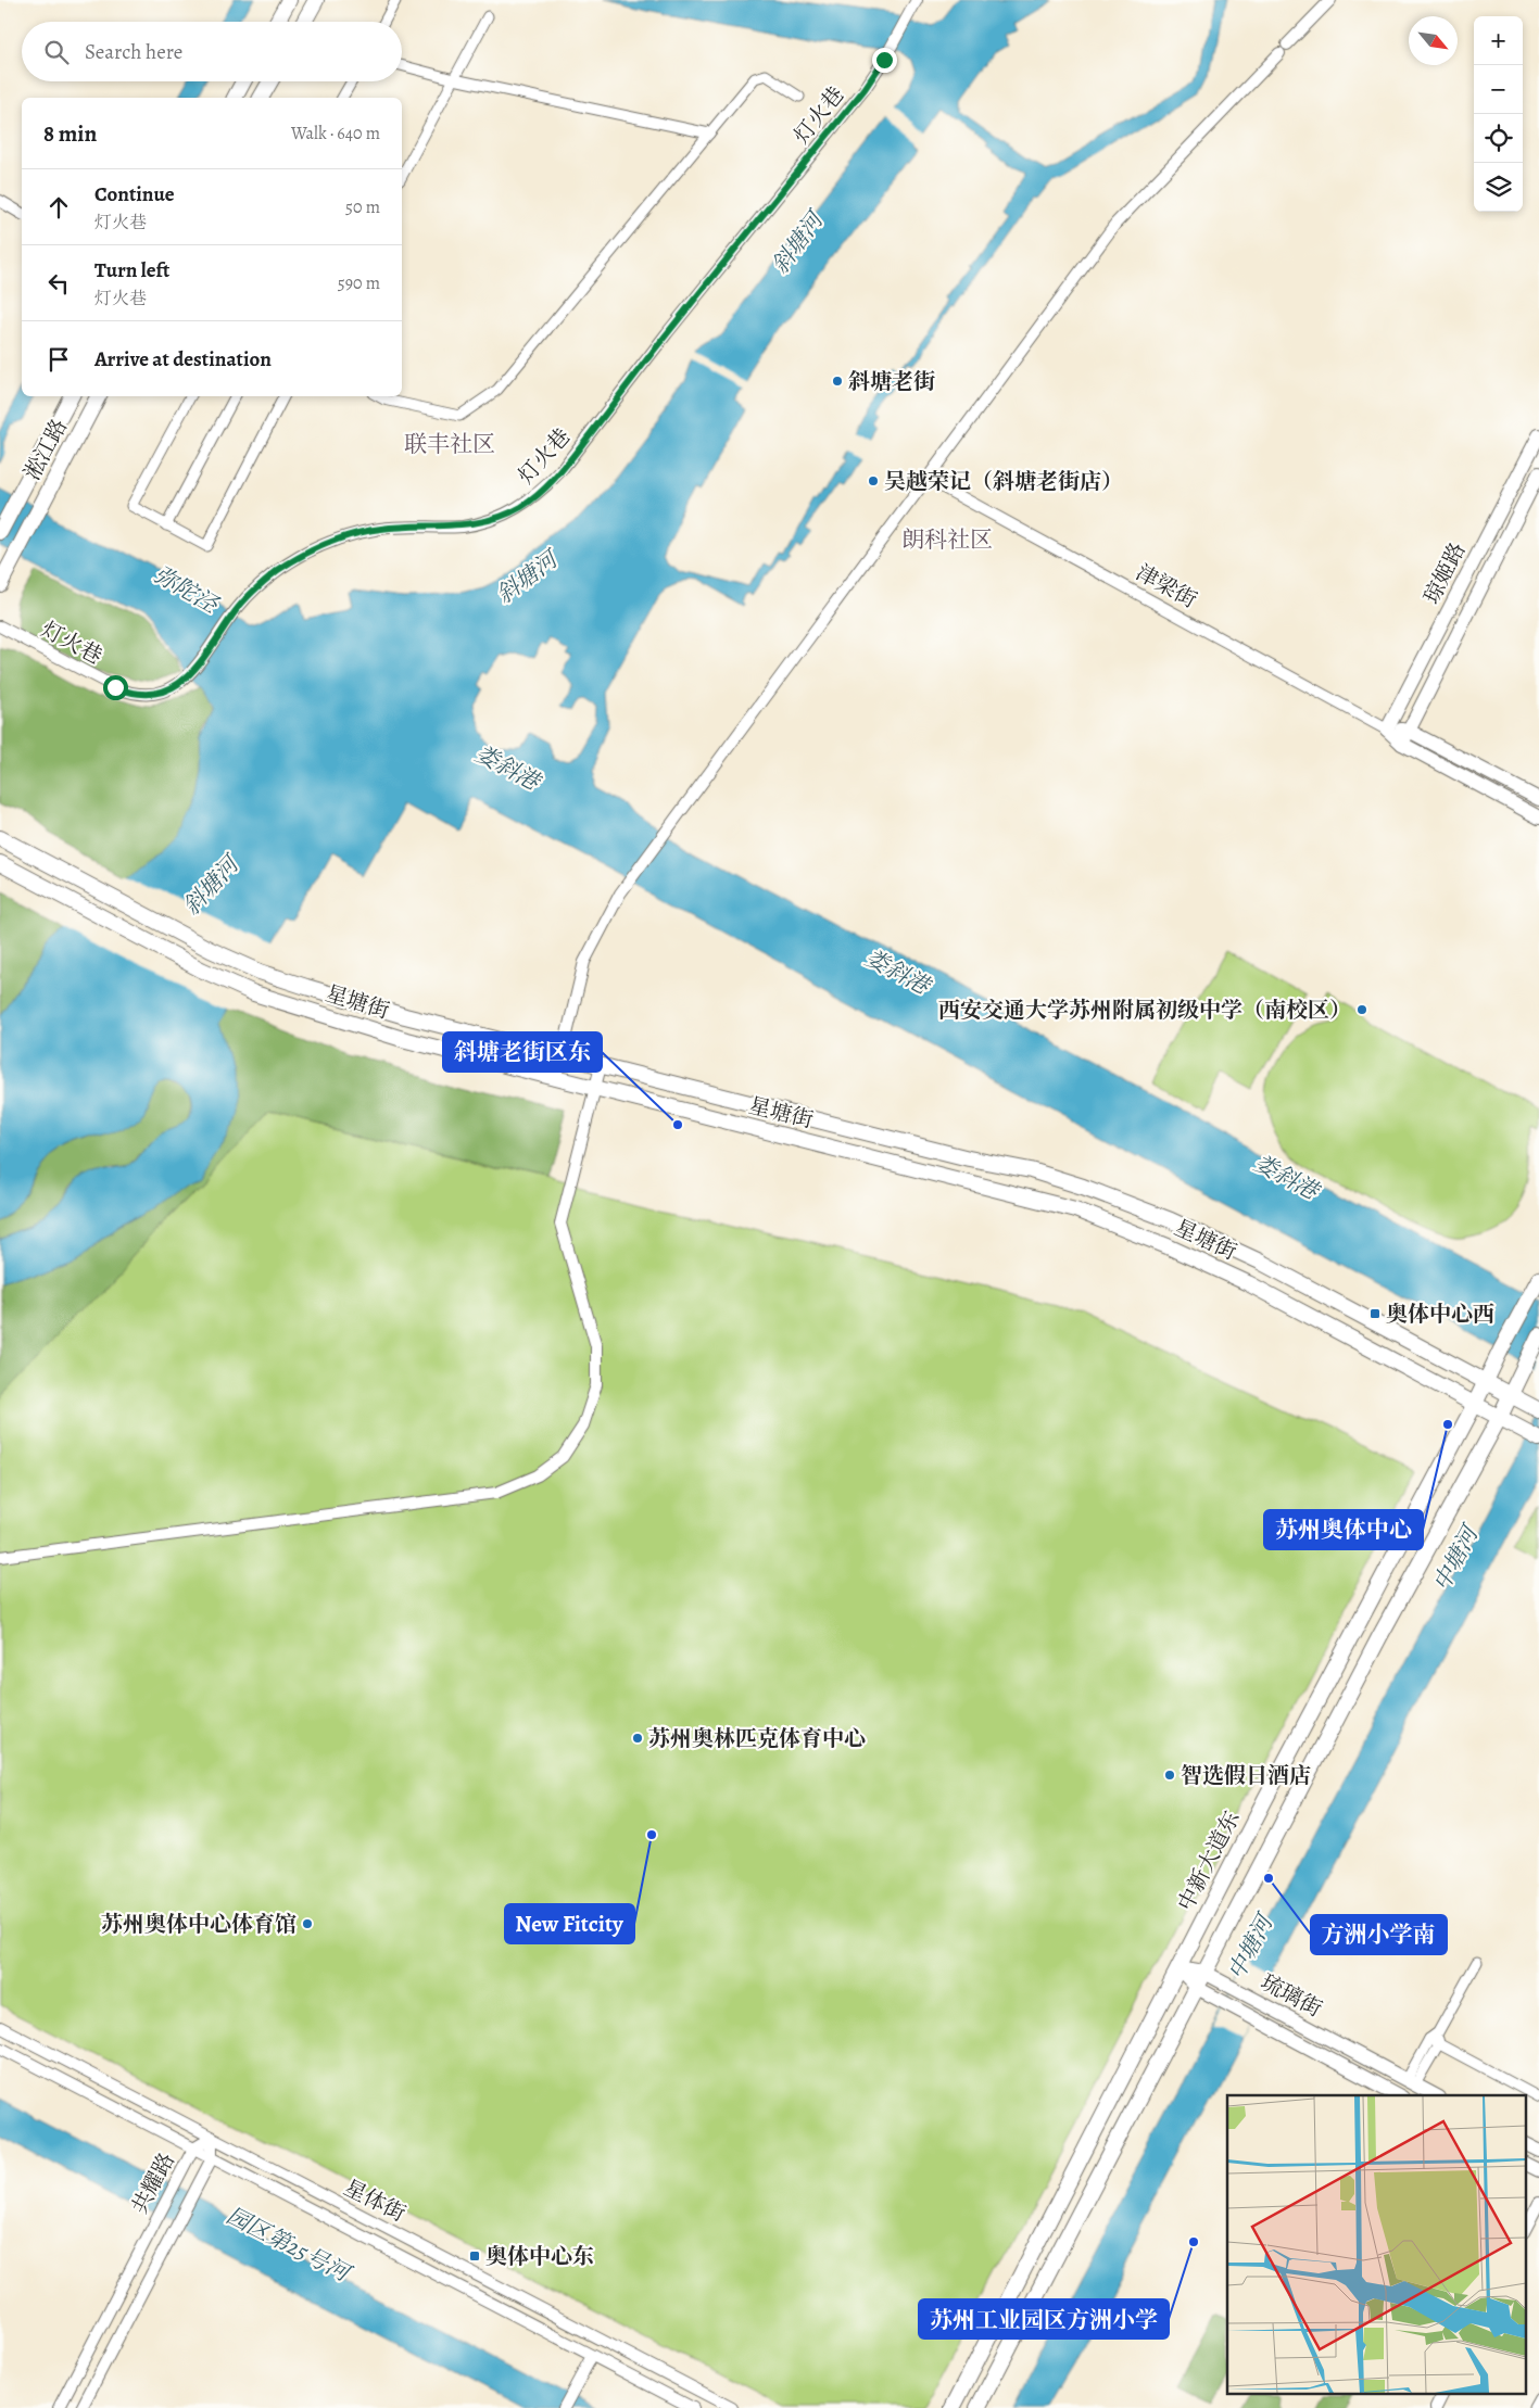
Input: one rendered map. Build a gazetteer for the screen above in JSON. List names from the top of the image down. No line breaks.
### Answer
{"streets":{"main road":["淞江路","琼姬路","津梁街","星塘街","中新大道东","琉璃街"],"street":["灯火巷","共耀路","星体街"]},"crossings":[["琼姬路","津梁街"],["星塘街","中新大道东"],["中新大道东","琉璃街"],["共耀路","星体街"]],"districts":["联丰社区","朗科社区"],"water":["斜塘河","弥陀泾","娄斜港","中塘河","园区第25号河"],"places":{"other":["斜塘老街","吴越荣记（斜塘老街店）","西安交通大学苏州附属初级中学（南校区）","斜塘老街区东","苏州奥体中心","苏州奥林匹克体育中心","智选假日酒店","New Fitcity","方洲小学南","苏州奥体中心体育馆","苏州工业园区方洲小学"],"transit":["奥体中心西","奥体中心东"]},"north":"bottom right","page":{"map_buttons":["+","−"],"search":"Search here","heading":["8 min","Walk · 640 m"],"list":[["Continue","灯火巷","50 m"],["Turn left","灯火巷","590 m"],"Arrive at destination"]}}
